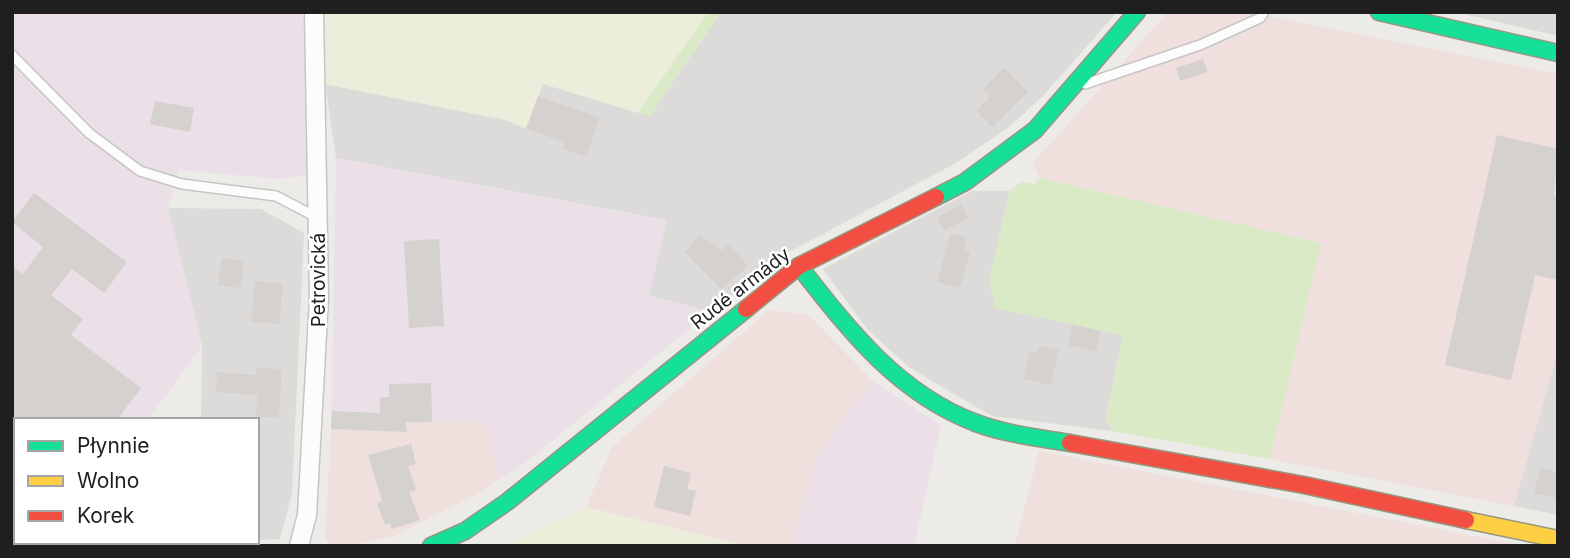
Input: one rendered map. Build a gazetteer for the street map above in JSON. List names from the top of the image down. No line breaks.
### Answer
{"streets":{"main road":["Rudé armády"],"street":["Petrovická"]},"legend":["Płynnie","Wolno","Korek"]}
